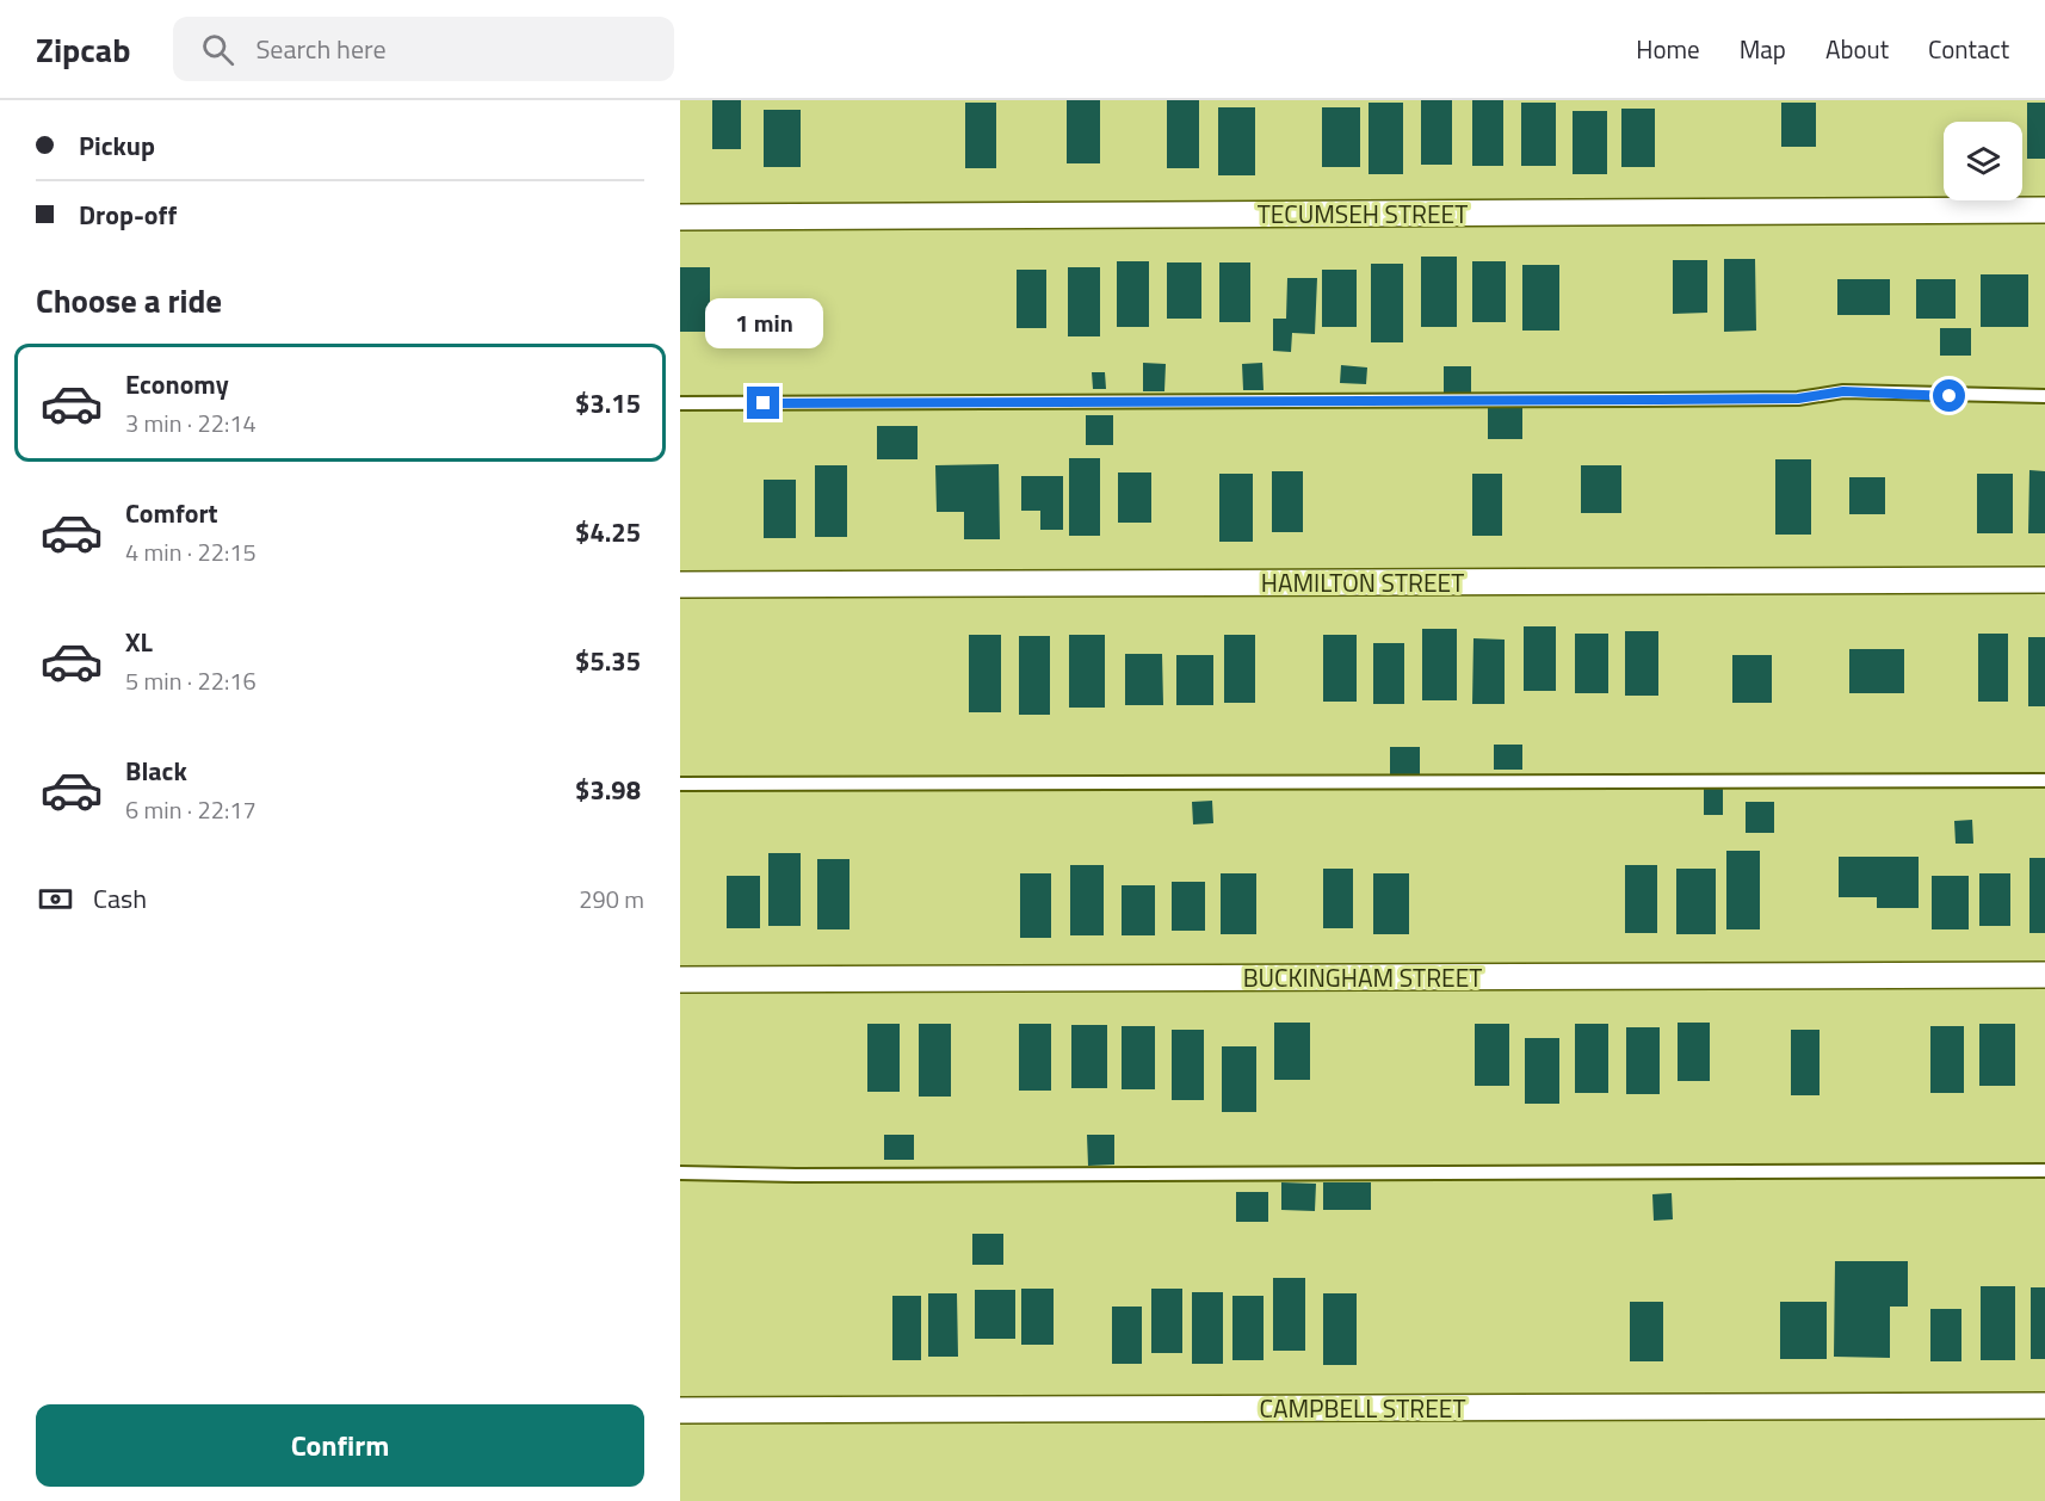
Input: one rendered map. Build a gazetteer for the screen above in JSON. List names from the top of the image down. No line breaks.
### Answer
{"streets":{"street":["TECUMSEH STREET","HAMILTON STREET","BUCKINGHAM STREET","CAMPBELL STREET"]},"page":{"header":"Zipcab","search":"Search here","nav":["Home","Map","About","Contact"],"banner":["Pickup","Drop-off"],"heading":"Choose a ride","bubble":"1 min","list":[{"name":"Economy","note":"3 min · 22:14","value":"$3.15"},{"name":"Comfort","note":"4 min · 22:15","value":"$4.25"},{"name":"XL","note":"5 min · 22:16","value":"$5.35"},{"name":"Black","note":"6 min · 22:17","value":"$3.98"}],"pay":["Cash","290 m"],"buttons":"Confirm"}}
